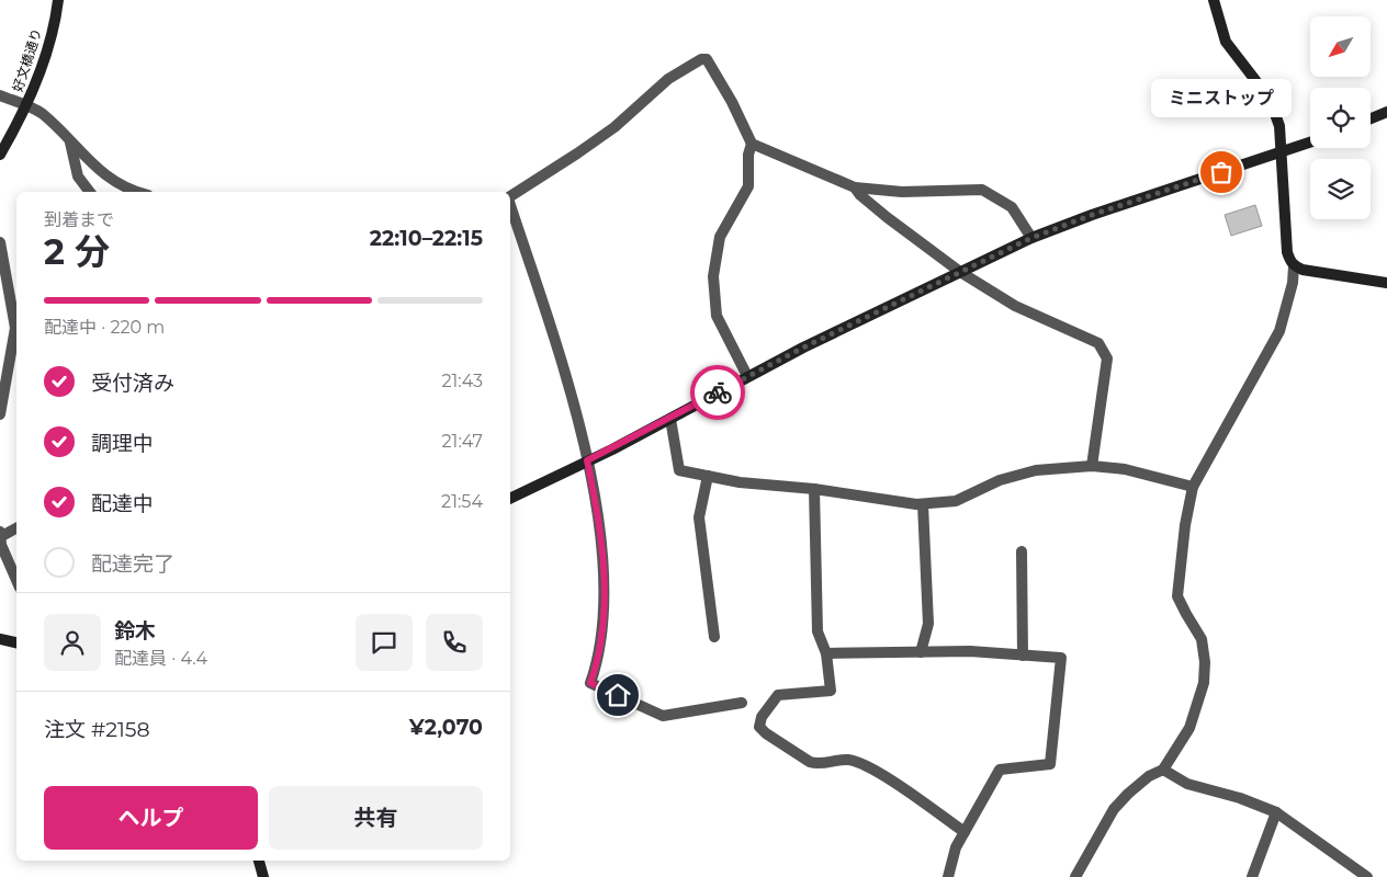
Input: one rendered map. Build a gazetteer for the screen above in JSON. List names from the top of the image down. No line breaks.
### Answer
{"streets":{"street":["好文橋通り"]},"places":["ミニストップ"],"north":"bottom left","page":{"bubble":"ミニストップ","heading":["2 分","到着まで","22:10–22:15"],"panel":["鈴木","配達員 · 4.4","注文 #2158","¥2,070"],"bar":"配達中 · 220 m","list":[["受付済み","21:43"],["調理中","21:47"],["配達中","21:54"],"配達完了"],"buttons":["ヘルプ","共有"]}}
